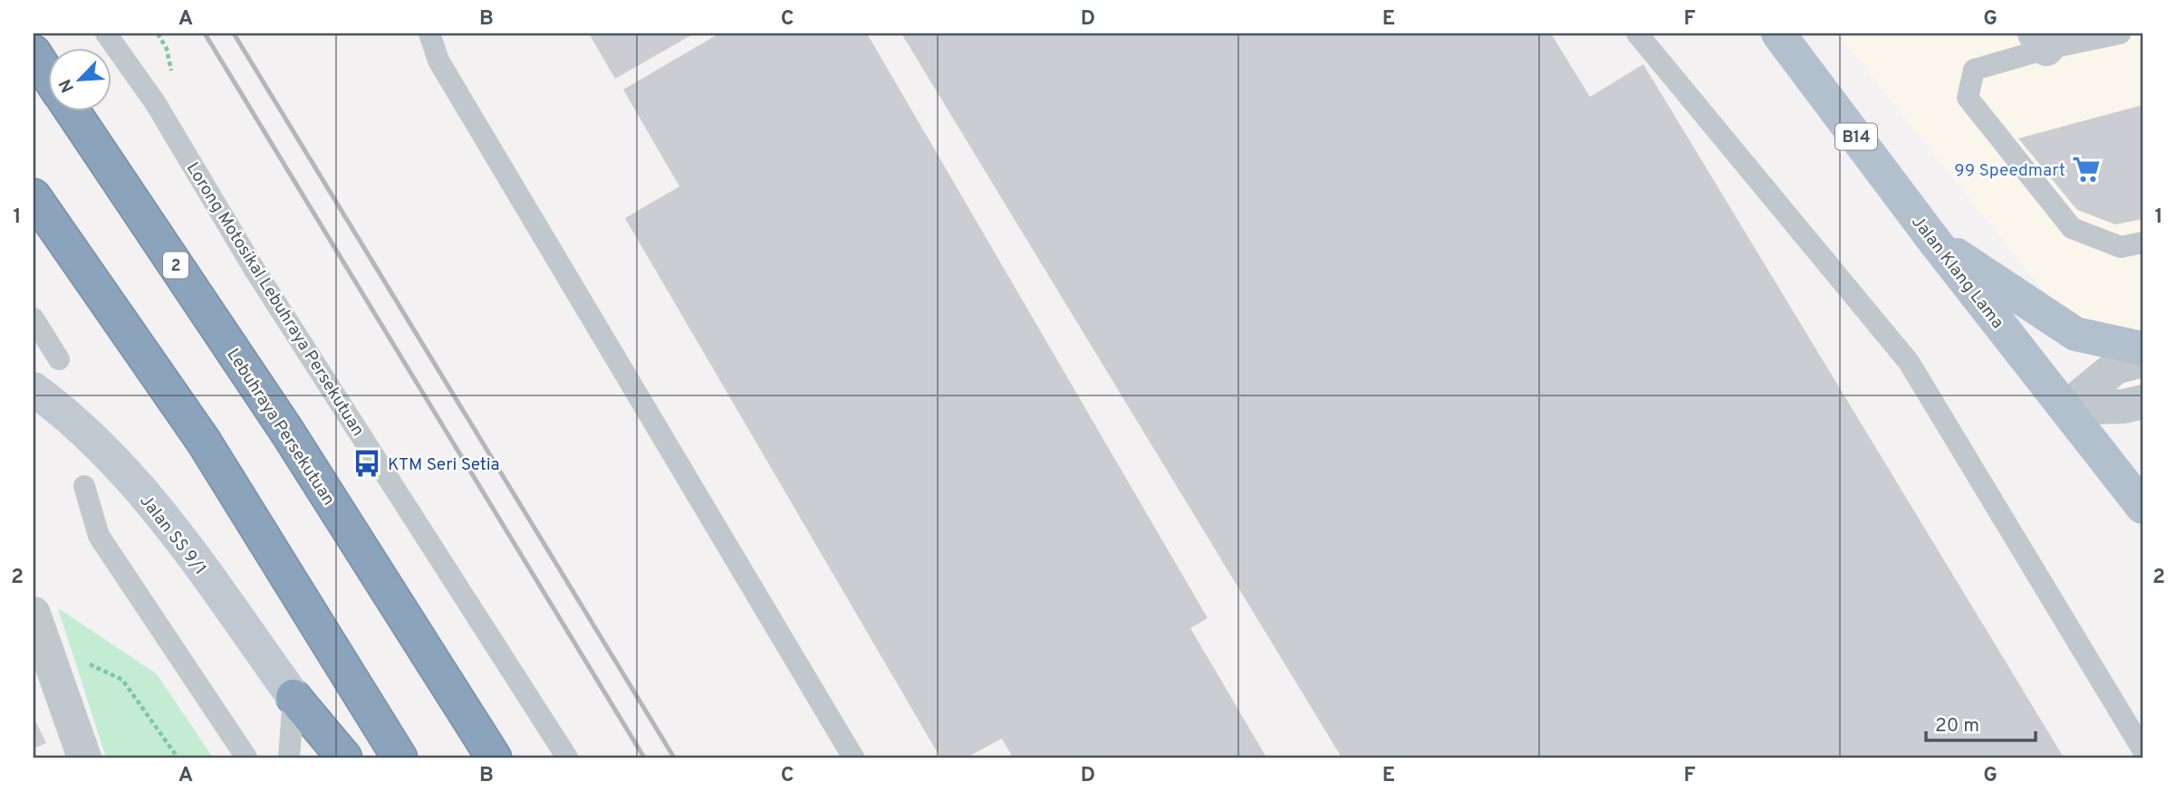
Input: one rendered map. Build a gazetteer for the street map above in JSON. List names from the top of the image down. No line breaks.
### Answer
{"streets":{"highway":["2","Lebuhraya Persekutuan"],"main road":["B14","Jalan Klang Lama"],"street":["Jalan SS 9/1"],"lane":["Lorong Motosikal Lebuhraya Persekutuan"]},"places":{"supermarket":["99 Speedmart"],"bus stop":["KTM Seri Setia"]},"scale_bar":"20 m","north":"bottom left","grid":{"columns":["A","B","C","D","E","F","G"],"rows":["1","2"]}}
